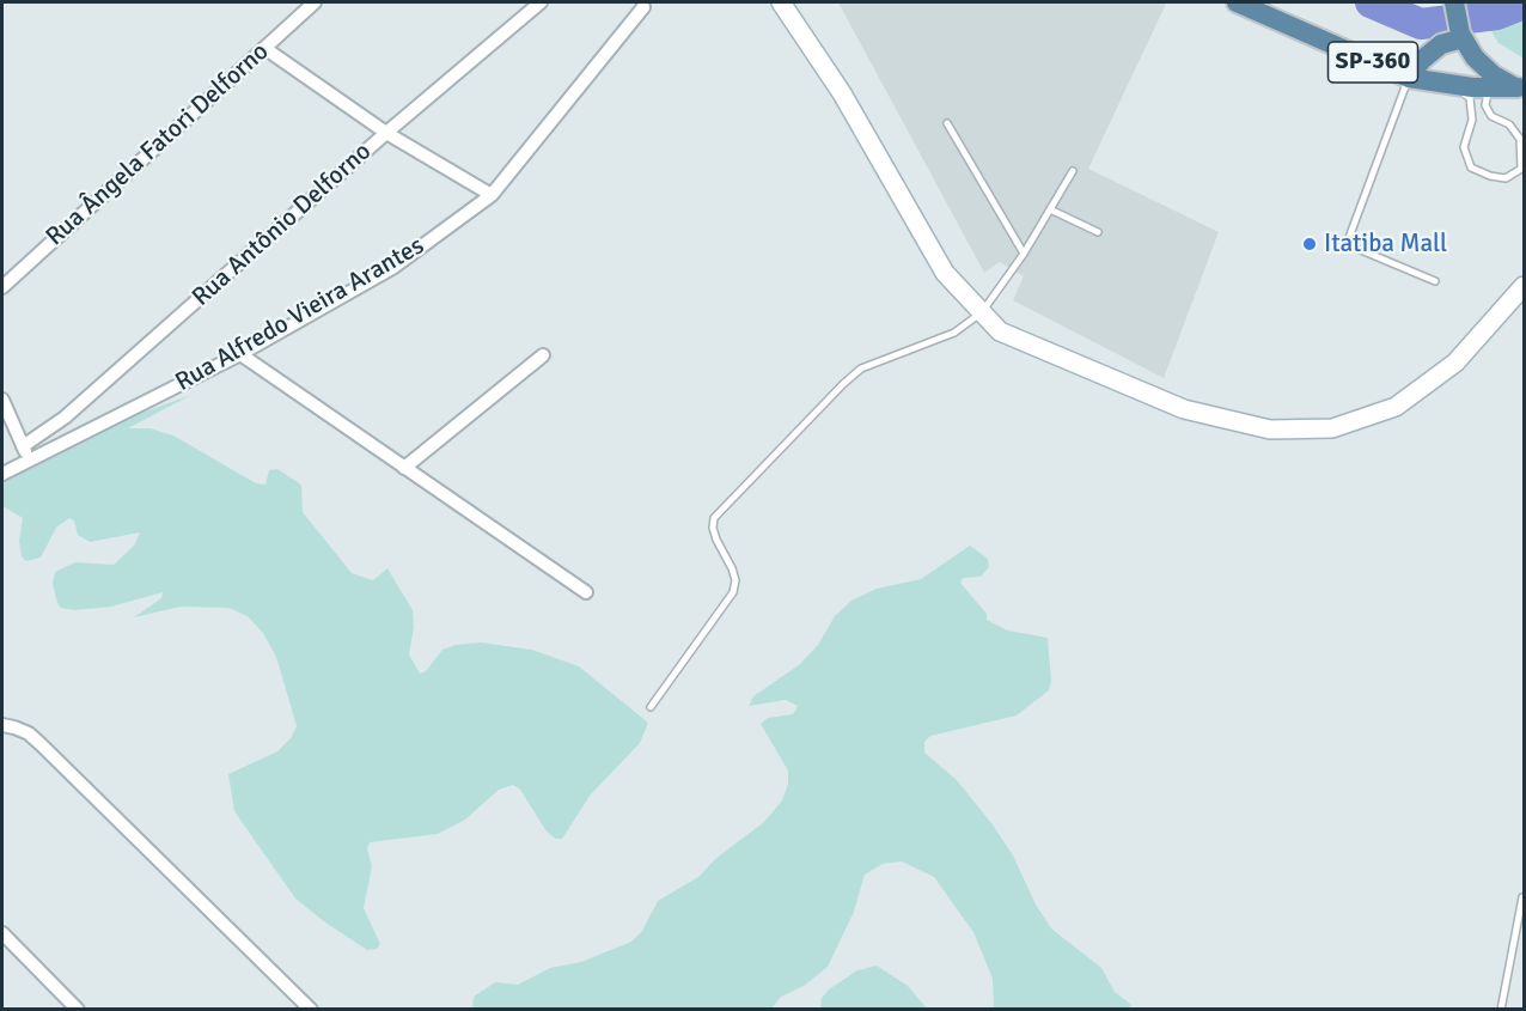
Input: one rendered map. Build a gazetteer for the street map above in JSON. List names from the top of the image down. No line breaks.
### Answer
{"streets":{"main road":["SP-360"],"street":["Rua Ângela Fatori Delforno","Rua Antônio Delforno","Rua Alfredo Vieira Arantes"]},"places":["Itatiba Mall"]}
